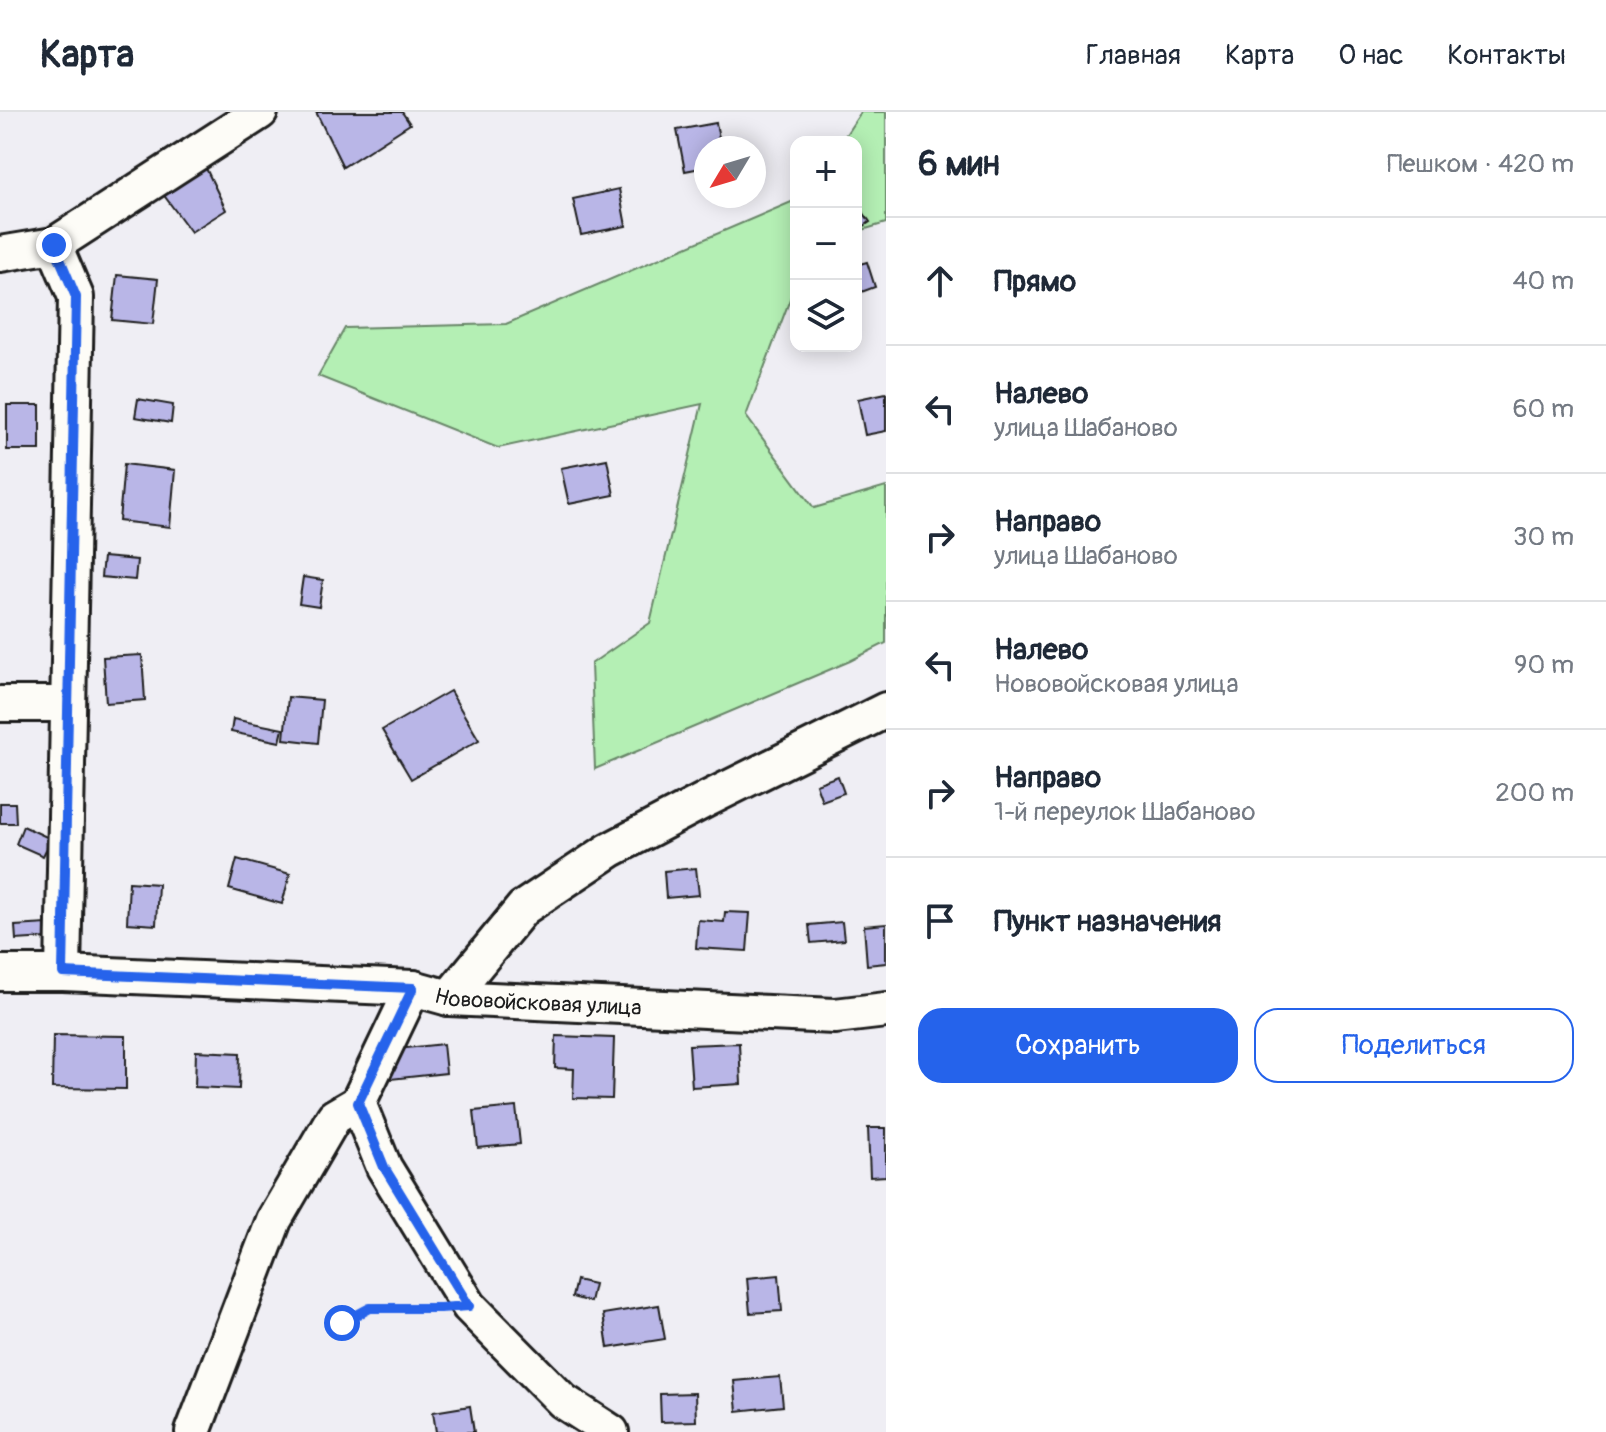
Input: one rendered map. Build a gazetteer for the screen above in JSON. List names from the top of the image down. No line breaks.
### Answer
{"streets":{"street":["Нововойсковая улица"]},"north":"bottom left","page":{"header":"Карта","nav":["Главная","Карта","О нас","Контакты"],"heading":["6 мин","Пешком · 420 m"],"map_buttons":["+","−"],"list":[["Прямо","40 m"],["Налево","улица Шабаново","60 m"],["Направо","улица Шабаново","30 m"],["Налево","Нововойсковая улица","90 m"],["Направо","1-й переулок Шабаново","200 m"],"Пункт назначения"],"buttons":["Сохранить","Поделиться"]}}
